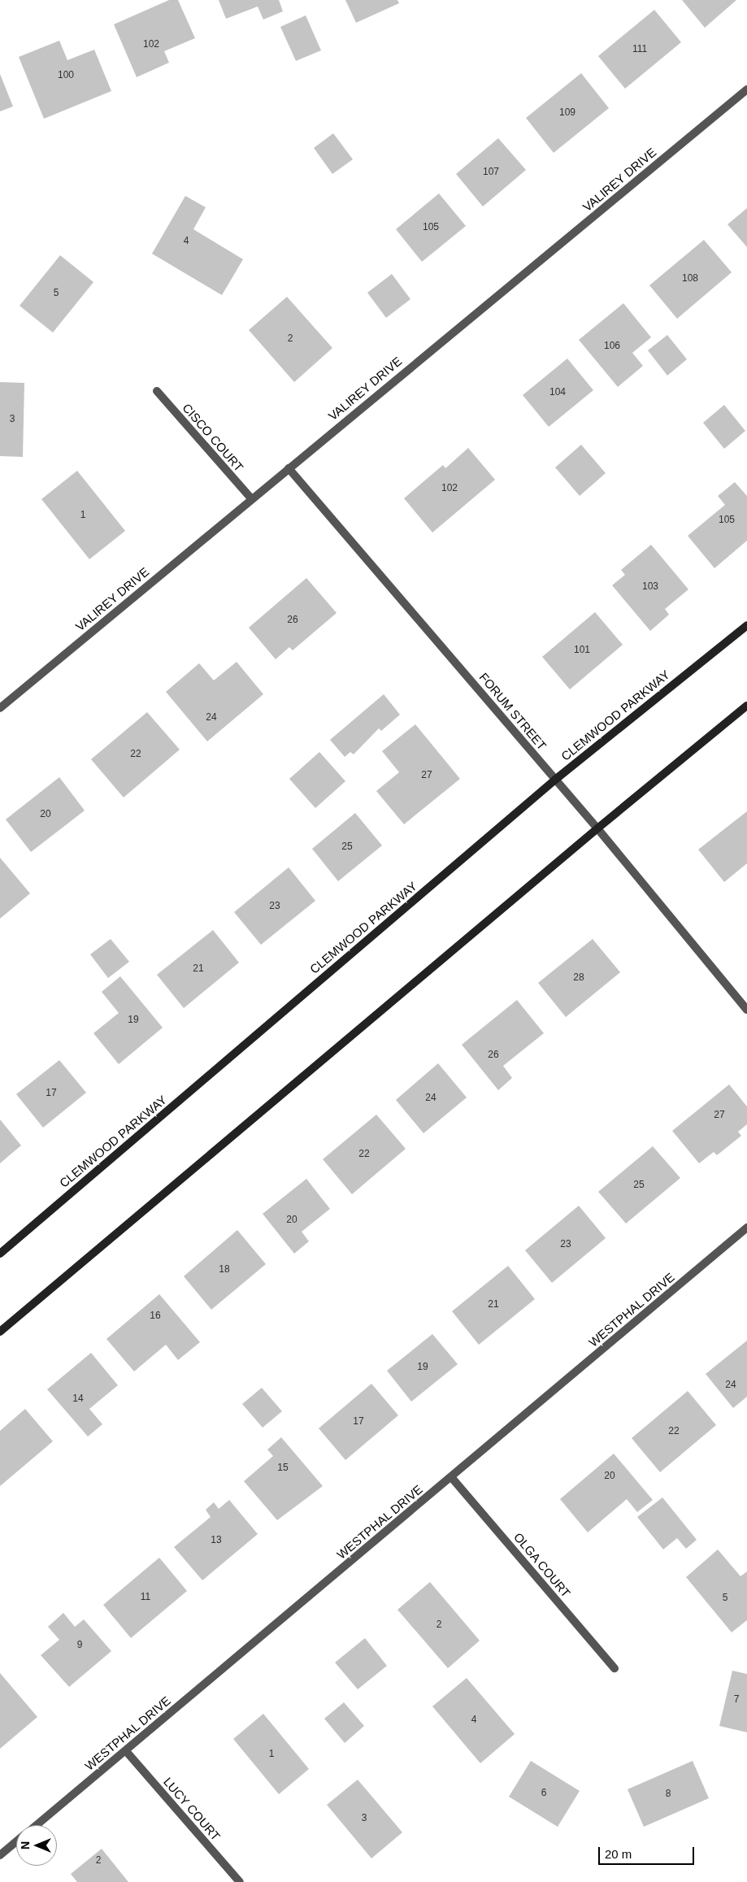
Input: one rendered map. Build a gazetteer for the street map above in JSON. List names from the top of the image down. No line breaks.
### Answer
{"streets":{"street":["VALIREY DRIVE","CISCO COURT","FORUM STREET","CLEMWOOD PARKWAY","WESTPHAL DRIVE","OLGA COURT","LUCY COURT"]},"crossings":[["VALIREY DRIVE","CISCO COURT"],["VALIREY DRIVE","FORUM STREET"],["FORUM STREET","CLEMWOOD PARKWAY"],["WESTPHAL DRIVE","OLGA COURT"],["WESTPHAL DRIVE","LUCY COURT"]],"house_numbers":["102","111","100","109","107","105","4","108","5","2","106","104","3","102","1","105","103","26","101","24","22","27","20","25","23","21","28","19","26","17","24","27","22","25","20","23","18","21","16","19","24","14","17","22","15","20","13","11","5","2","9","7","4","1","6","8","3","2"],"scale_bar":"20 m","north":"left"}
